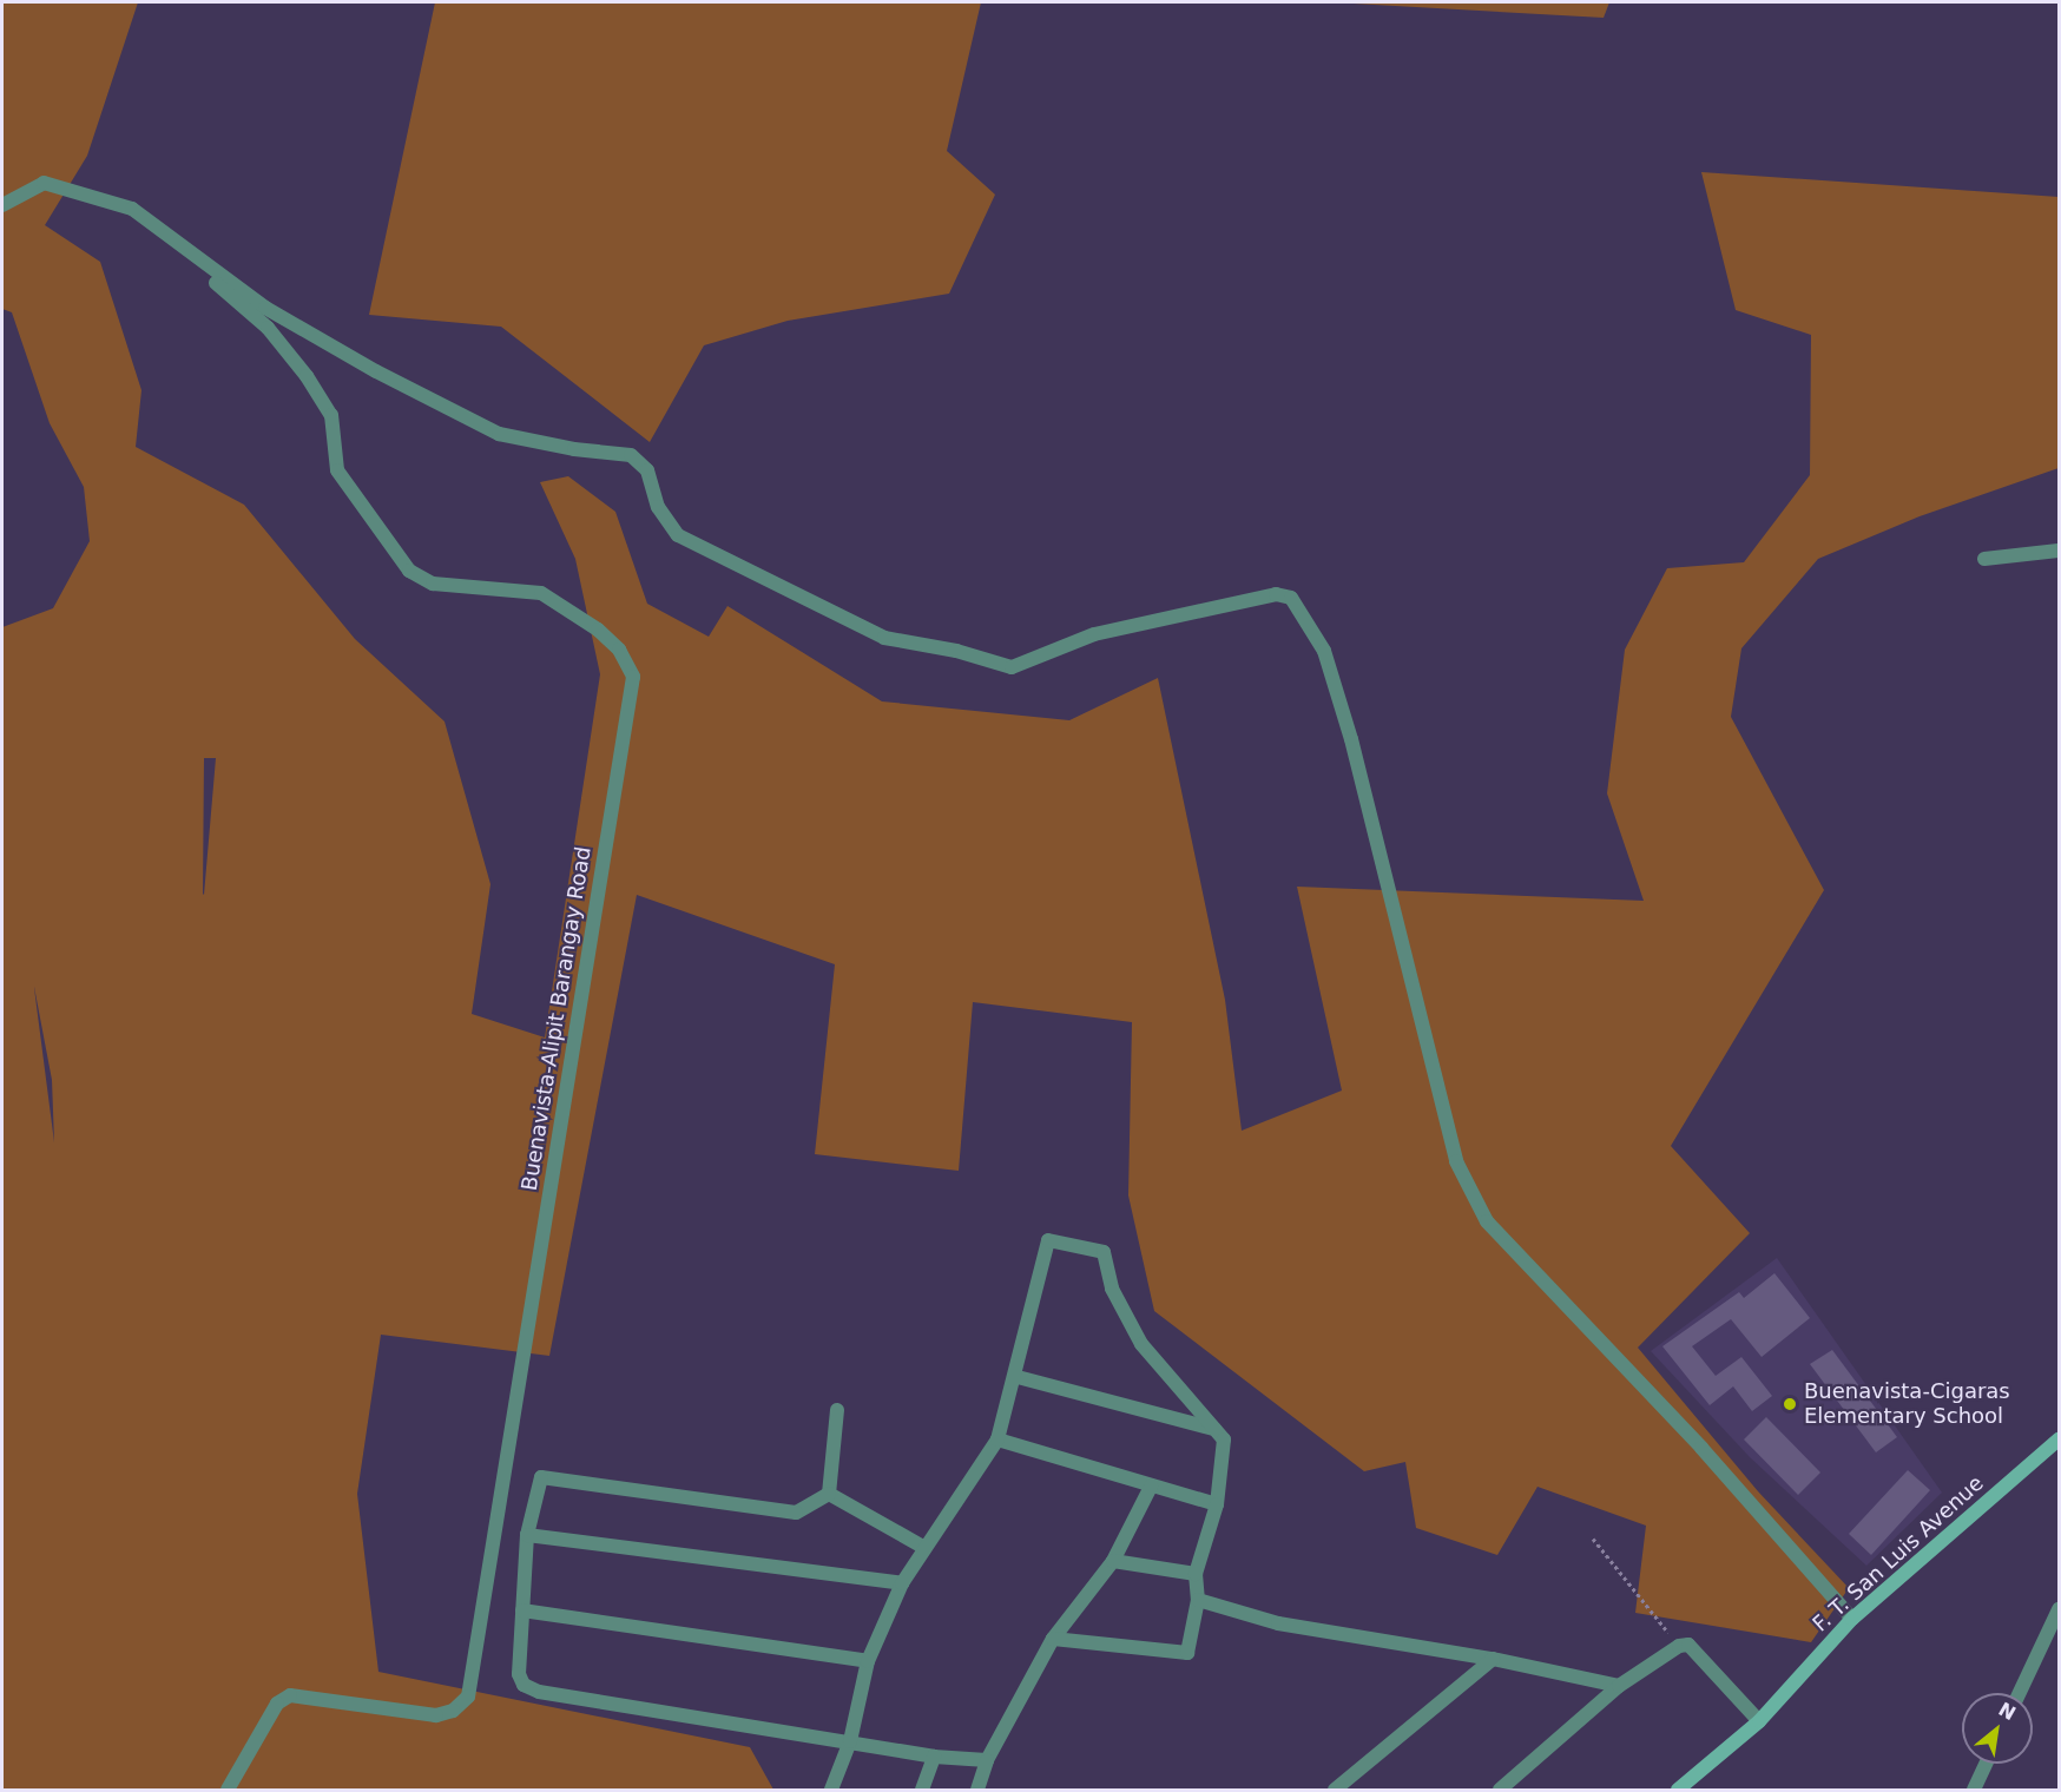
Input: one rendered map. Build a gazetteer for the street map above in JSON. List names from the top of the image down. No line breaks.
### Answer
{"streets":{"main road":["F. T. San Luis Avenue"],"street":["Buenavista-Alipit Barangay Road"]},"places":["Buenavista-Cigaras Elementary School"],"north":"top right"}
